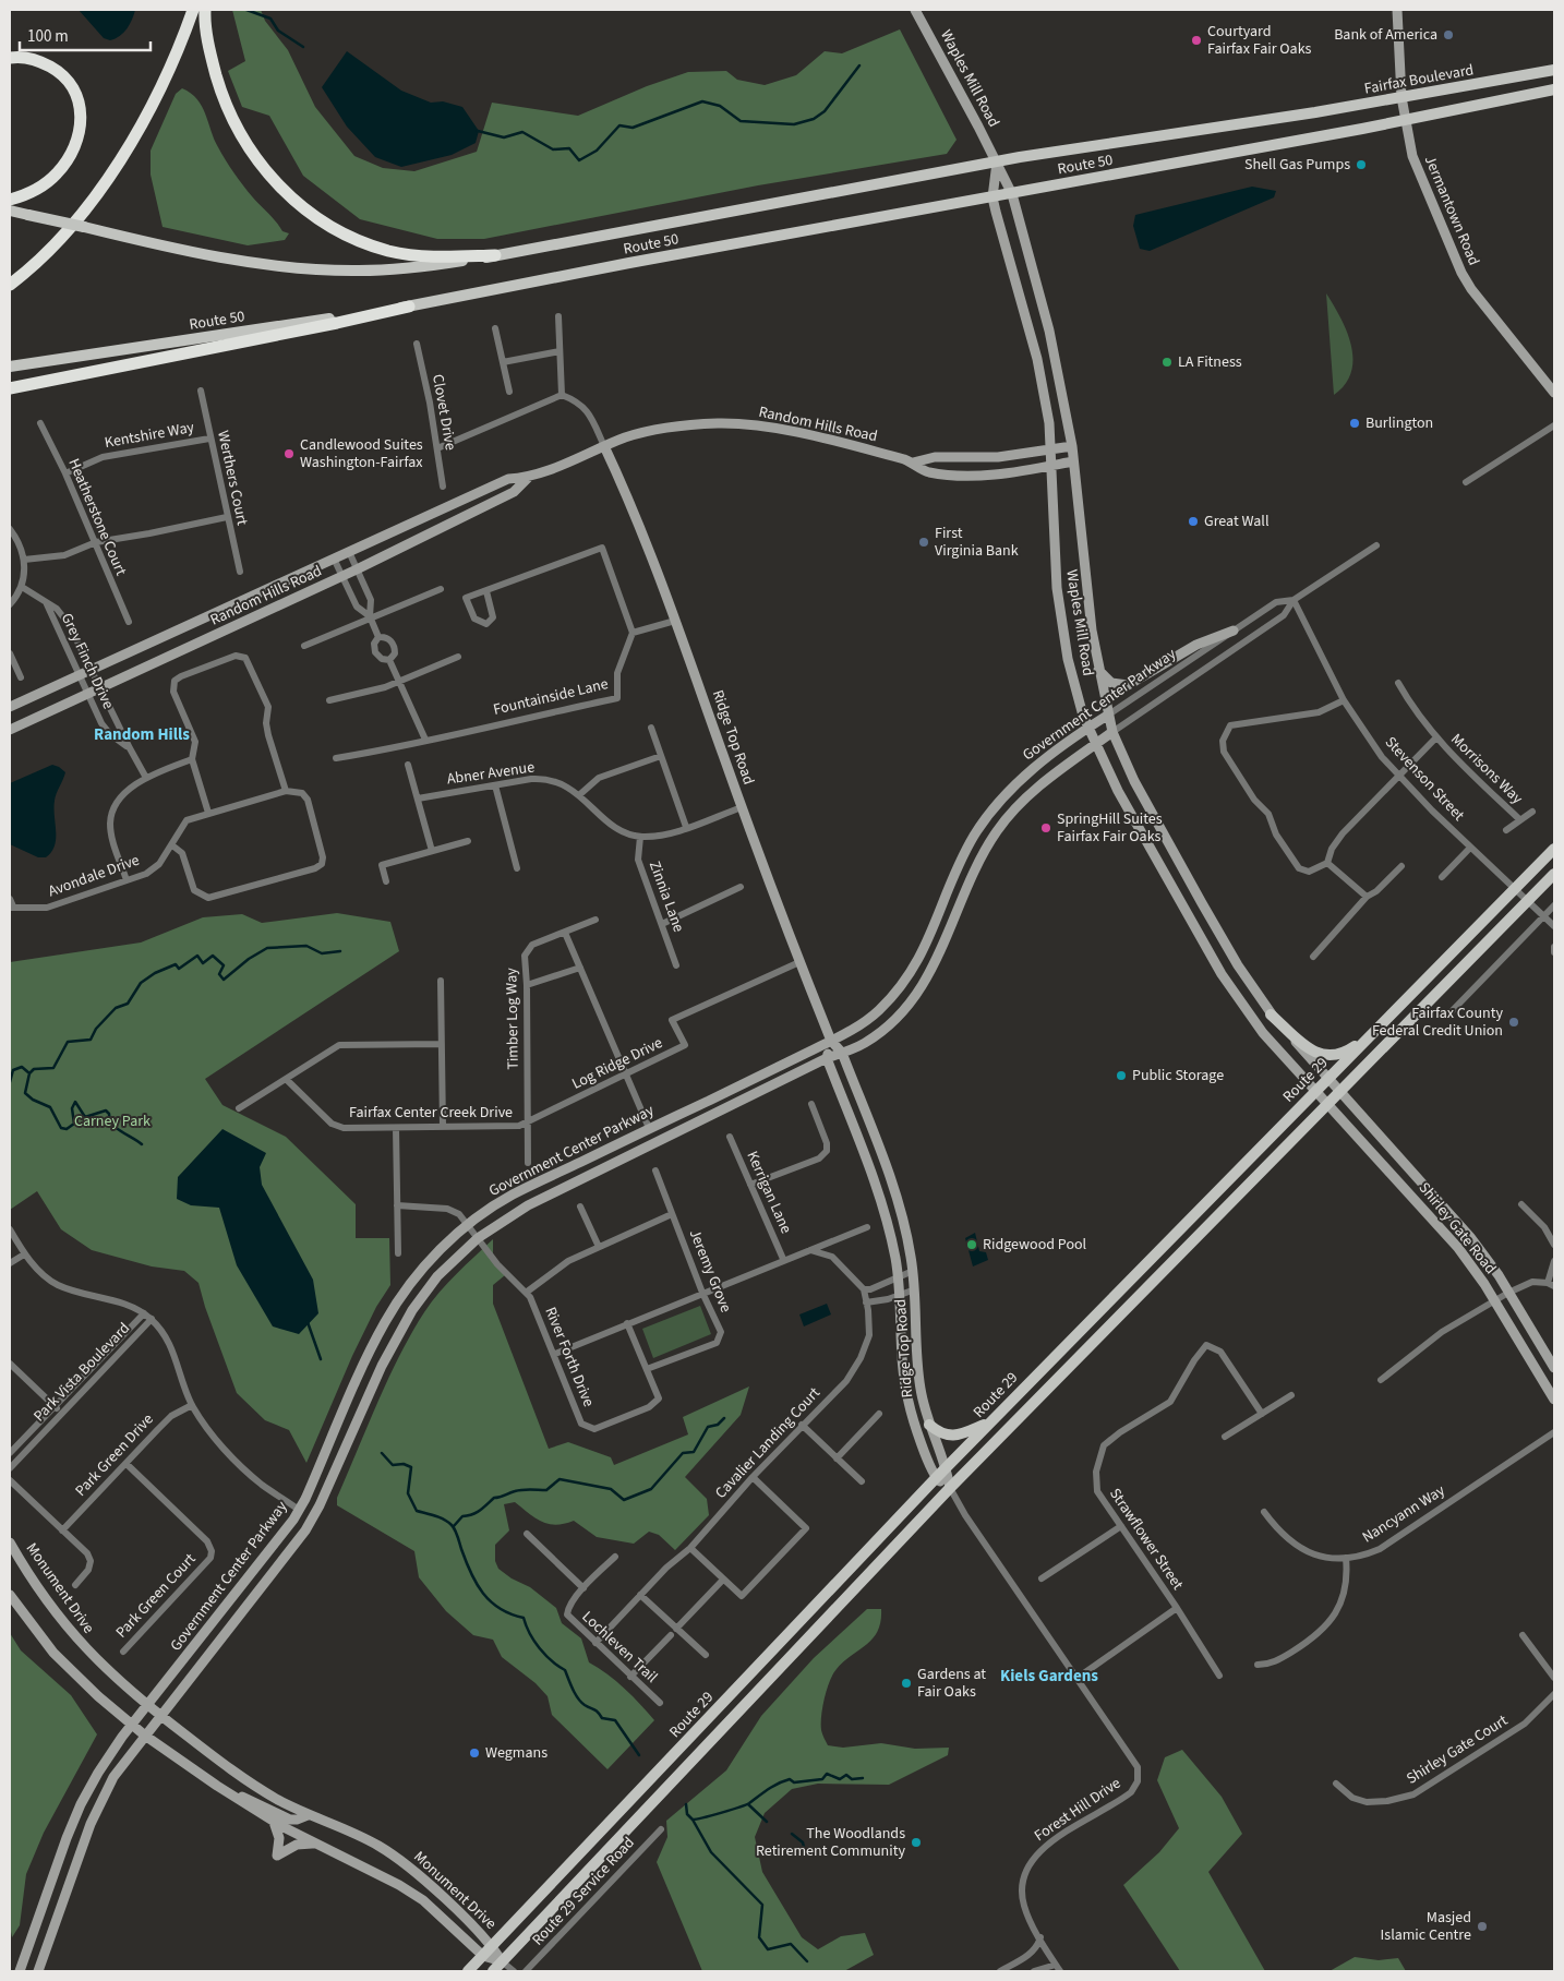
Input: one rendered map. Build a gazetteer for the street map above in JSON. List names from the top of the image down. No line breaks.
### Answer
{"streets":{"main road":["Fairfax Boulevard","Route 50","Route 29"],"street":["Waples Mill Road","Jermantown Road","Clovet Drive","Random Hills Road","Kentshire Way","Werthers Court","Heatherstone Court","Grey Finch Drive","Fountainside Lane","Government Center Parkway","Ridge Top Road","Morrisons Way","Abner Avenue","Stevenson Street","Avondale Drive","Zinnia Lane","Timber Log Way","Log Ridge Drive","Fairfax Center Creek Drive","Kerrigan Lane","Shirley Gate Road","Jeremy Grove","River Forth Drive","Park Vista Boulevard","Cavalier Landing Court","Park Green Drive","Nancyann Way","Strawflower Street","Monument Drive","Park Green Court","Lochleven Trail","Shirley Gate Court","Forest Hill Drive","Route 29 Service Road"]},"crossings":[["Waples Mill Road","Route 50"],["Waples Mill Road","Random Hills Road"],["Waples Mill Road","Government Center Parkway"],["Waples Mill Road","Route 29"],["Waples Mill Road","Shirley Gate Road"],["Fairfax Boulevard","Route 50"],["Fairfax Boulevard","Jermantown Road"],["Route 50","Jermantown Road"],["Random Hills Road","Grey Finch Drive"],["Random Hills Road","Ridge Top Road"],["Kentshire Way","Werthers Court"],["Kentshire Way","Heatherstone Court"],["Government Center Parkway","Ridge Top Road"],["Government Center Parkway","Stevenson Street"],["Government Center Parkway","River Forth Drive"],["Government Center Parkway","Monument Drive"],["Ridge Top Road","Abner Avenue"],["Ridge Top Road","Log Ridge Drive"],["Ridge Top Road","Route 29"],["Ridge Top Road","Forest Hill Drive"],["Morrisons Way","Stevenson Street"],["Abner Avenue","Zinnia Lane"],["Stevenson Street","Route 29"],["Timber Log Way","Log Ridge Drive"],["Timber Log Way","Fairfax Center Creek Drive"],["Log Ridge Drive","Fairfax Center Creek Drive"],["Route 29","Shirley Gate Road"],["Route 29","Monument Drive"],["Route 29","Forest Hill Drive"],["Jeremy Grove","River Forth Drive"],["Cavalier Landing Court","Lochleven Trail"],["Park Green Drive","Park Green Court"]],"districts":["Random Hills","Kiels Gardens"],"parks":["Carney Park"],"places":["Bank of America","Courtyard Fairfax Fair Oaks","Shell Gas Pumps","LA Fitness","Burlington","Candlewood Suites Washington-Fairfax","Great Wall","First Virginia Bank","SpringHill Suites Fairfax Fair Oaks","Fairfax County Federal Credit Union","Public Storage","Ridgewood Pool","Gardens at Fair Oaks","Wegmans","The Woodlands Retirement Community","Masjed Islamic Centre"],"scale_bar":"100 m"}
